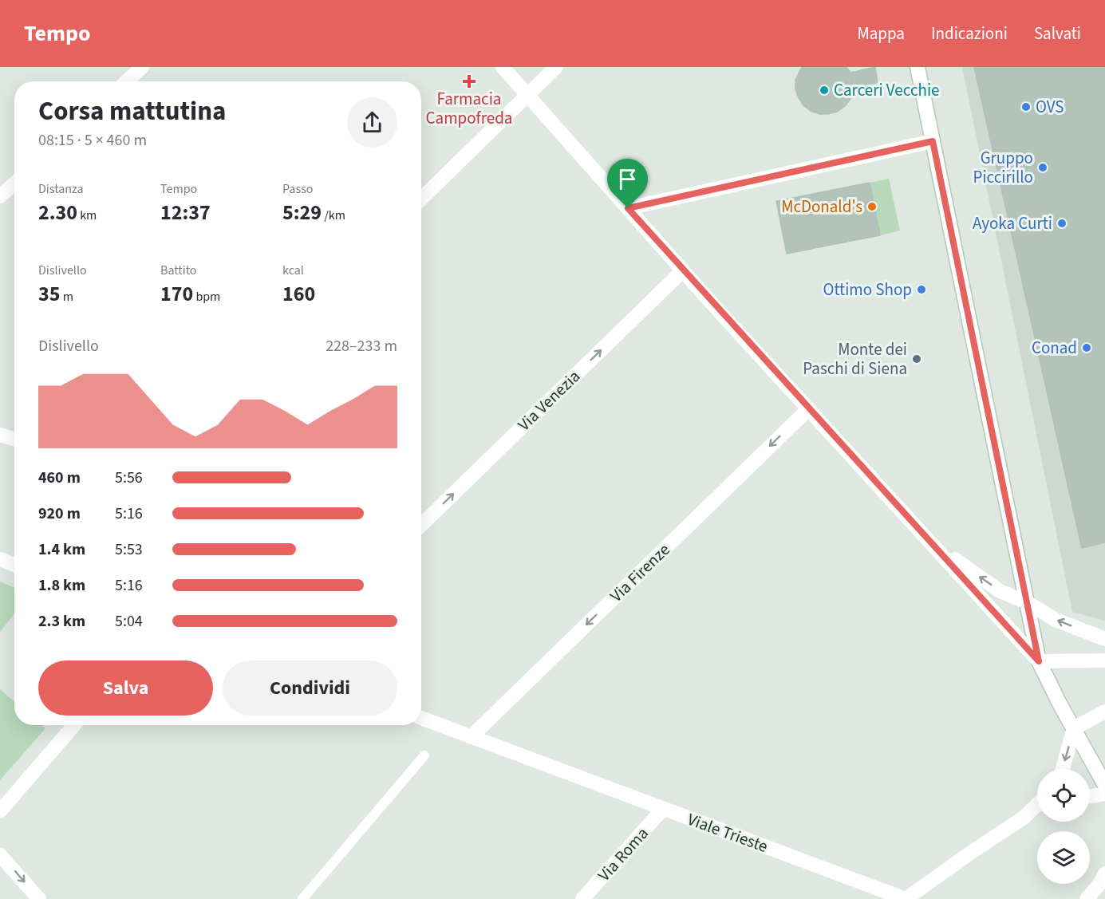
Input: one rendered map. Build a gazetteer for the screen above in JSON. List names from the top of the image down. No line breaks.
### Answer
{"streets":{"street":["Via Venezia","Via Firenze","Viale Trieste","Via Roma"]},"crossings":[["Via Firenze","Viale Trieste"],["Viale Trieste","Via Roma"]],"one_way":["Via Venezia","Via Firenze"],"places":{"health":["Farmacia Campofreda"],"other":["Carceri Vecchie","OVS","Gruppo Piccirillo","McDonald's","Ayoka Curti","Ottimo Shop","Conad","Monte dei Paschi di Siena"]},"page":{"header":"Tempo","nav":["Mappa","Indicazioni","Salvati"],"heading":["Corsa mattutina","08:15 · 5 × 460 m"],"stats":[["Distanza","2.30 km"],["Tempo","12:37"],["Passo","5:29 /km"],["Dislivello","35 m"],["Battito","170 bpm"],["kcal","160"]],"chart":["Dislivello","228–233 m"],"list":[{"name":"460 m","note":"5:56"},{"name":"920 m","note":"5:16"},{"name":"1.4 km","note":"5:53"},{"name":"1.8 km","note":"5:16"},{"name":"2.3 km","note":"5:04"}],"buttons":["Salva","Condividi"]}}
